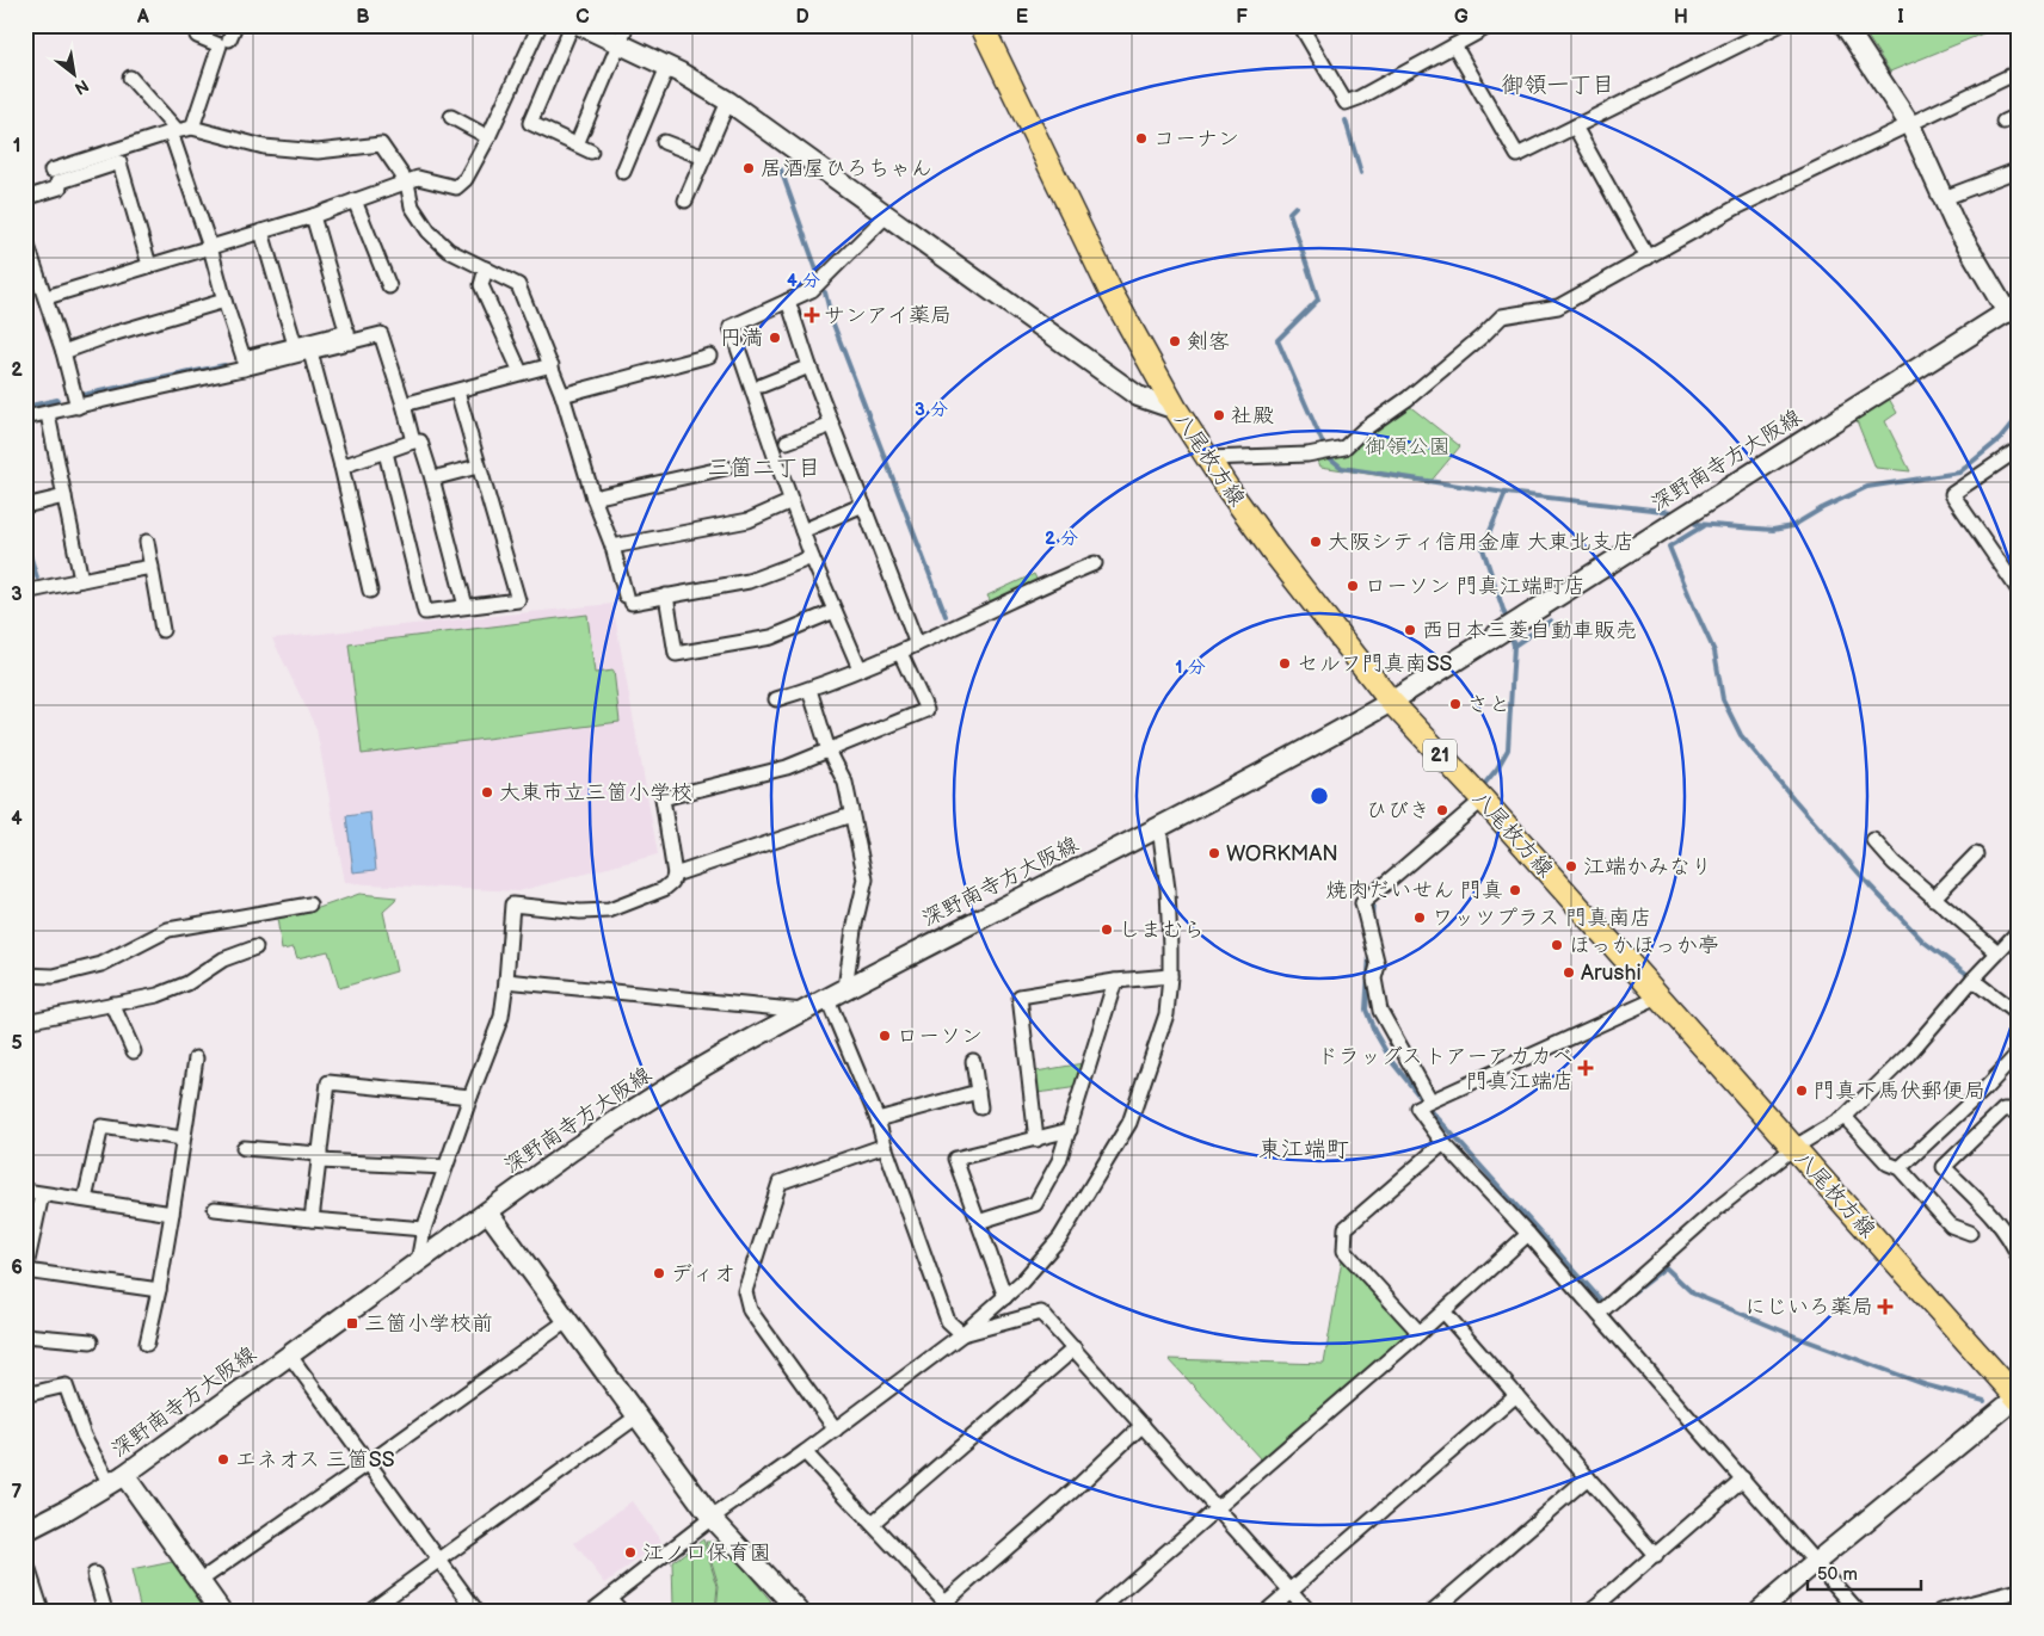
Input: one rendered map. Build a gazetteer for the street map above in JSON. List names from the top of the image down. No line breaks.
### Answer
{"streets":{"main road":["八尾枚方線","深野南寺方大阪線","21"]},"crossings":[["八尾枚方線","深野南寺方大阪線"]],"districts":["御領一丁目","三箇二丁目","東江端町"],"parks":["御領公園"],"places":{"other":["コーナン","居酒屋ひろちゃん","円満","剣客","社殿","大阪シティ信用金庫 大東北支店","ローソン 門真江端町店","西日本三菱自動車販売","セルフ門真南SS","さと","大東市立三箇小学校","ひびき","WORKMAN","江端かみなり","焼肉だいせん 門真","ワッツプラス 門真南店","しまむら","ほっかほっか亭","Arushi","ローソン","門真下馬伏郵便局","ディオ","エネオス 三箇SS","江ノ口保育園"],"health":["サンアイ薬局","ドラッグストアーアカカベ 門真江端店","にじいろ薬局"],"transit":["三箇小学校前"]},"scale_bar":"50 m","north":"bottom right","grid":{"columns":["A","B","C","D","E","F","G","H","I"],"rows":["1","2","3","4","5","6","7"]},"rings":["4 分","3 分","2 分","1 分"]}
